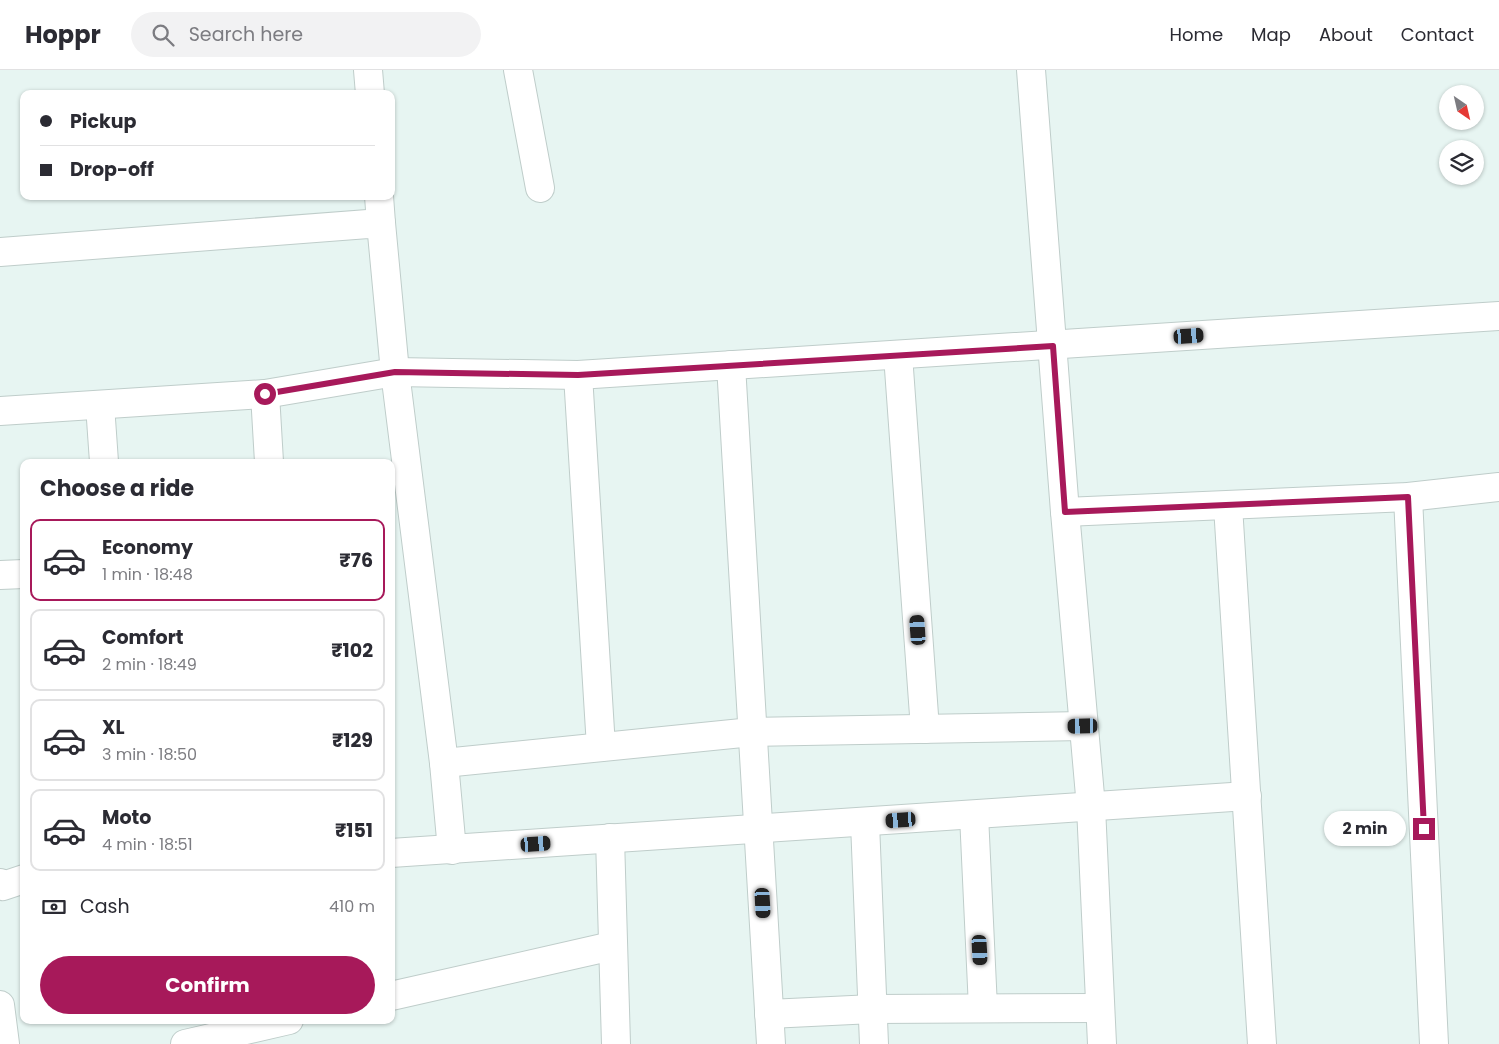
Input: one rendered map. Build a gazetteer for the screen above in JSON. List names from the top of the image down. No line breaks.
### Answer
{"north":"bottom right","page":{"header":"Hoppr","search":"Search here","nav":["Home","Map","About","Contact"],"banner":["Pickup","Drop-off"],"heading":"Choose a ride","list":[{"name":"Economy","note":"1 min · 18:48","value":"₹76"},{"name":"Comfort","note":"2 min · 18:49","value":"₹102"},{"name":"XL","note":"3 min · 18:50","value":"₹129"},{"name":"Moto","note":"4 min · 18:51","value":"₹151"}],"bubble":"2 min","pay":["Cash","410 m"],"buttons":"Confirm"}}
